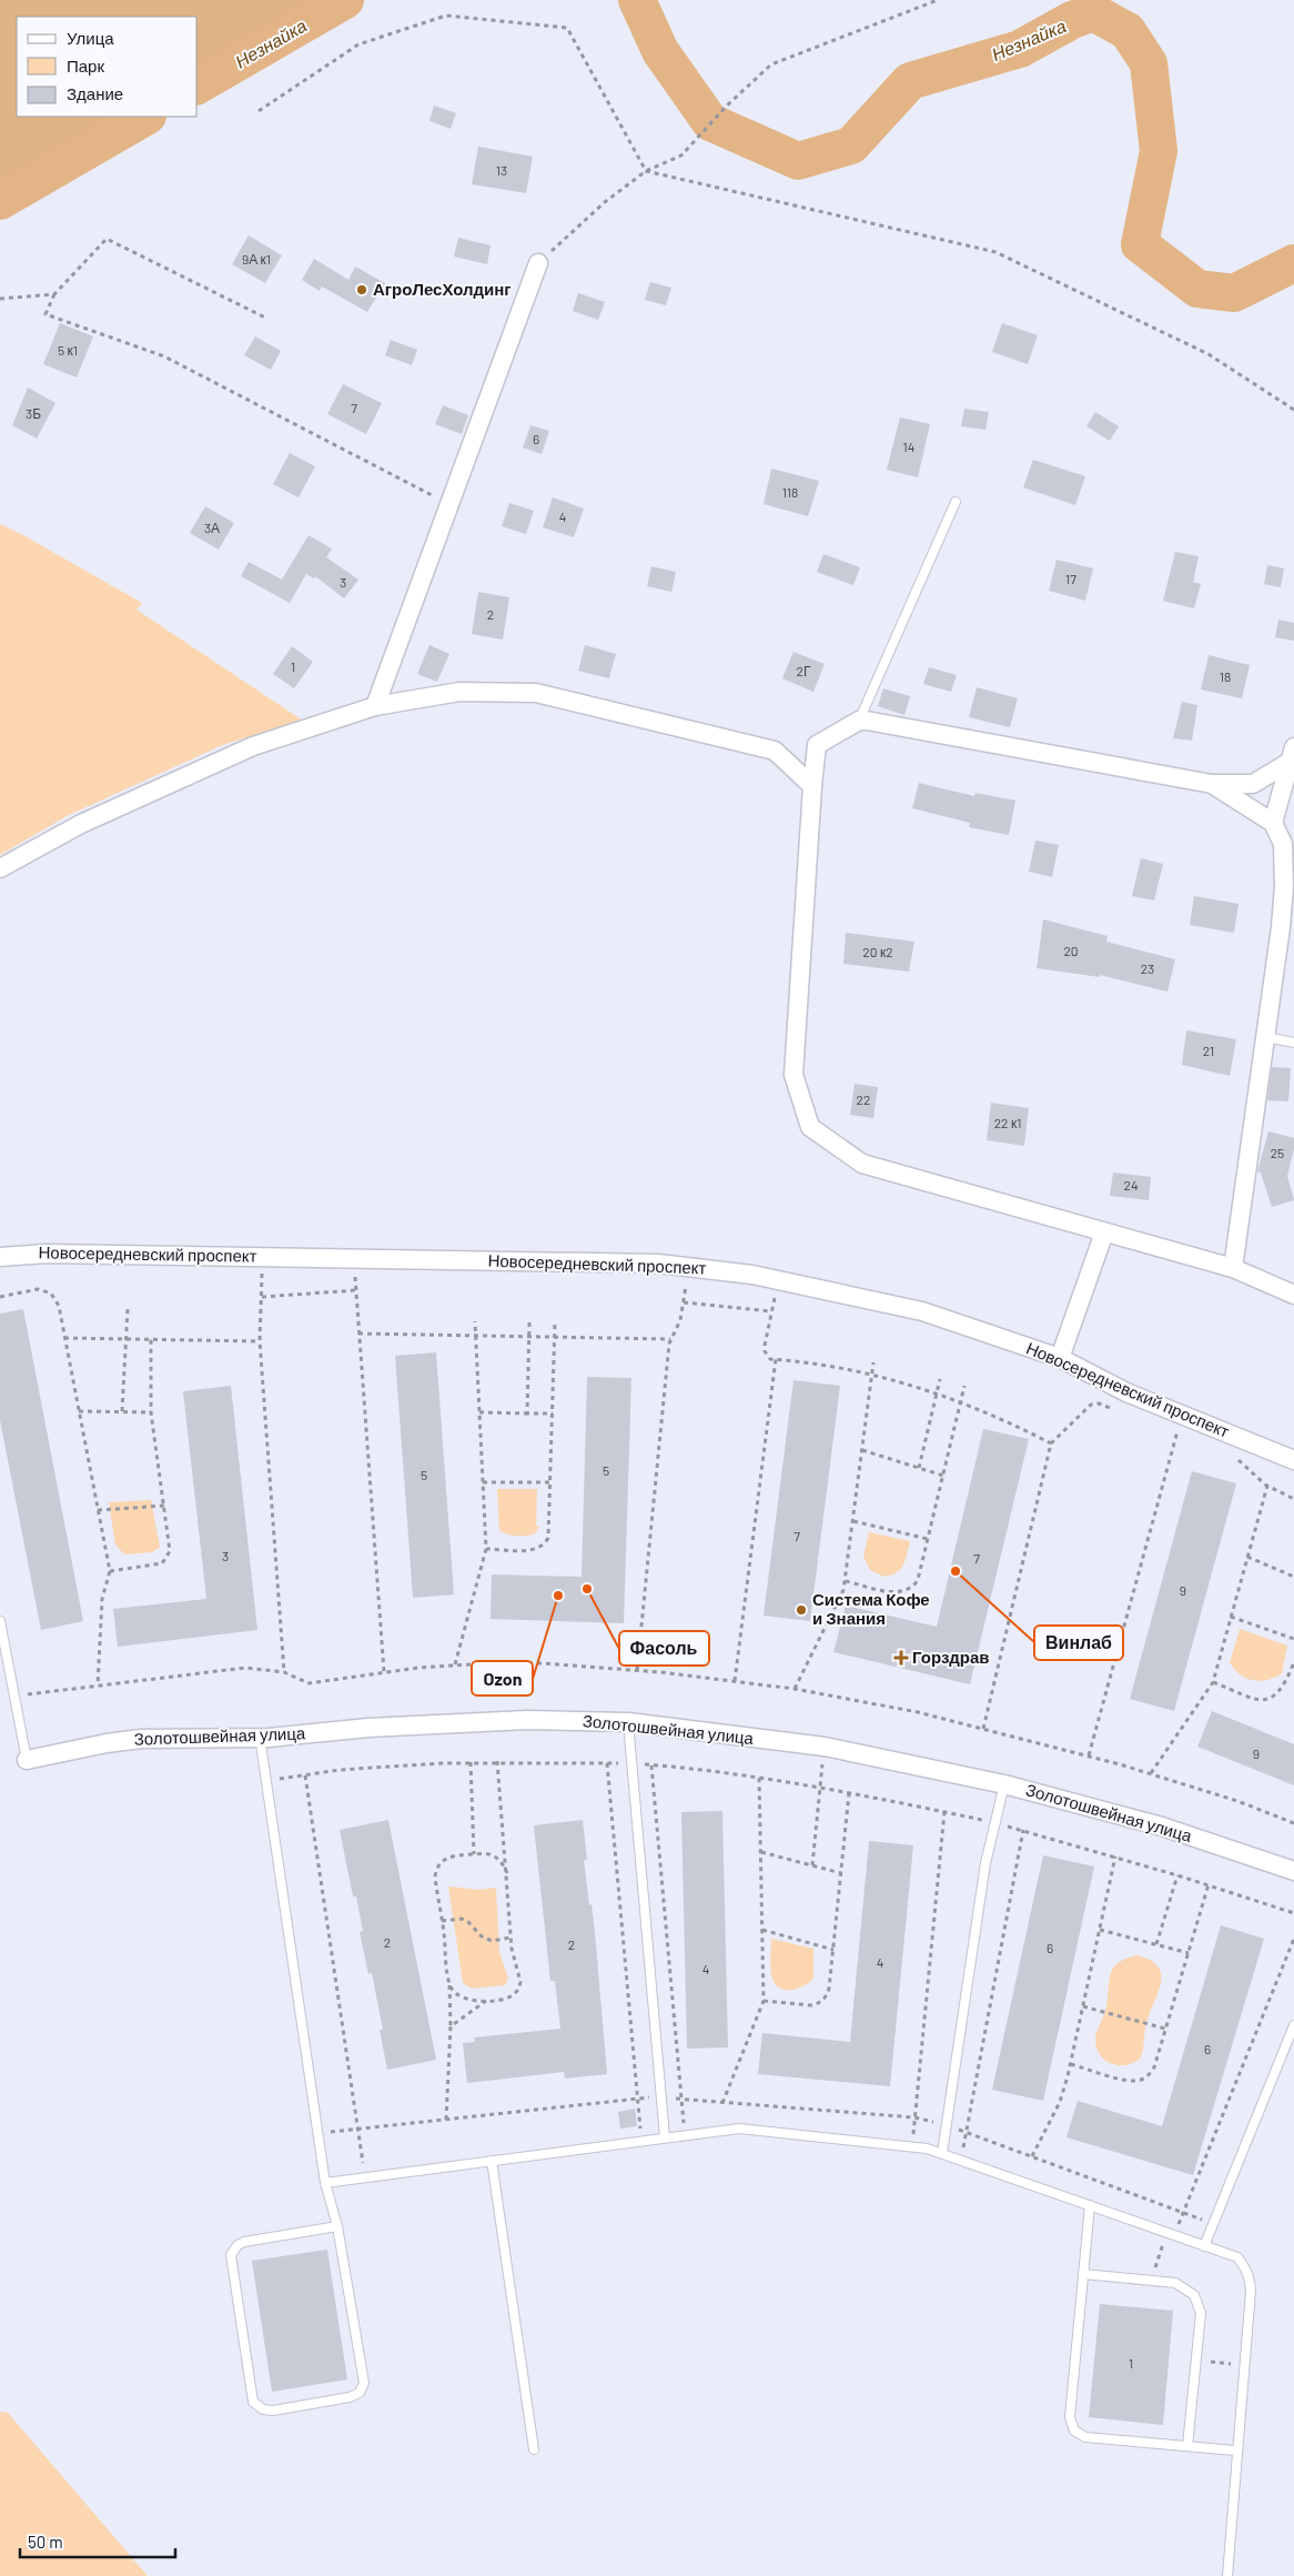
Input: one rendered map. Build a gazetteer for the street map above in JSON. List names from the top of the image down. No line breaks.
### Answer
{"streets":{"street":["Новосередневский проспект","Золотошвейная улица"]},"water":["Незнайка"],"places":{"other":["АгроЛесХолдинг","Винлаб","Фасоль","Ozon","Система Кофе и Знания"],"health":["Горздрав"]},"house_numbers":["13","9А к1","5 к1","7","3Б","6","14","118","4","3А","17","3","2","1","2Г","18","20","20 к2","23","21","22","22 к1","25","24","5","5","7","3","7","9","9","2","2","6","4","4","6","1"],"legend":["Улица","Парк","Здание"],"scale_bar":"50 m"}
